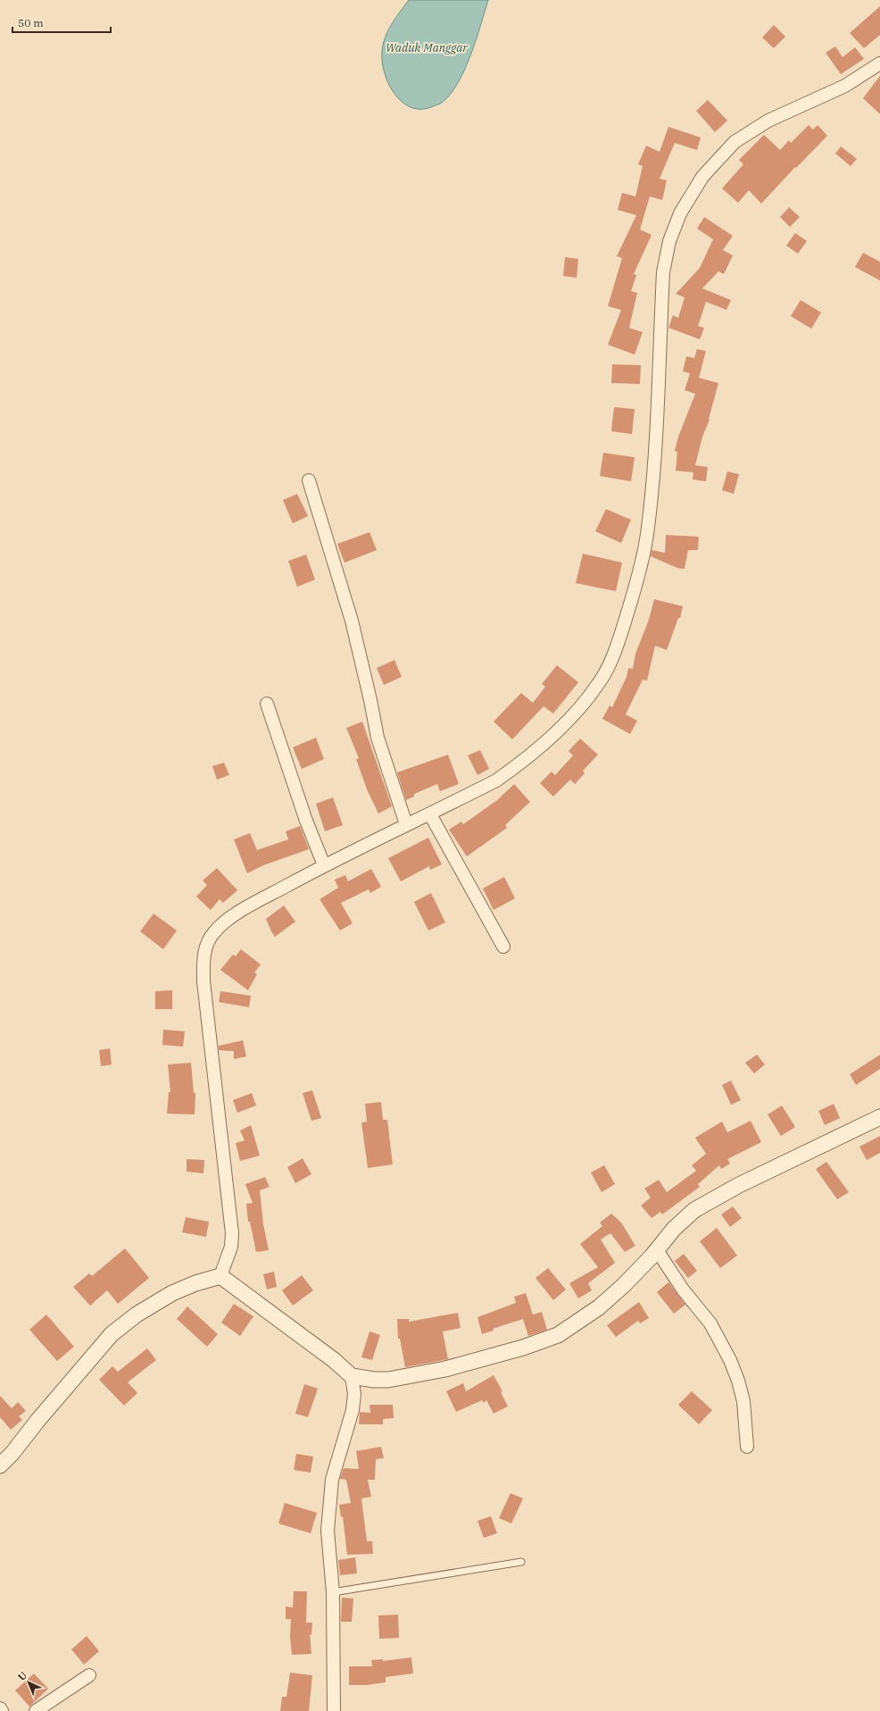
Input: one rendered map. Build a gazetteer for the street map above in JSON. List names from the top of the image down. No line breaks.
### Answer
{"water":["Waduk Manggar"],"scale_bar":"50 m","north":"top left"}
